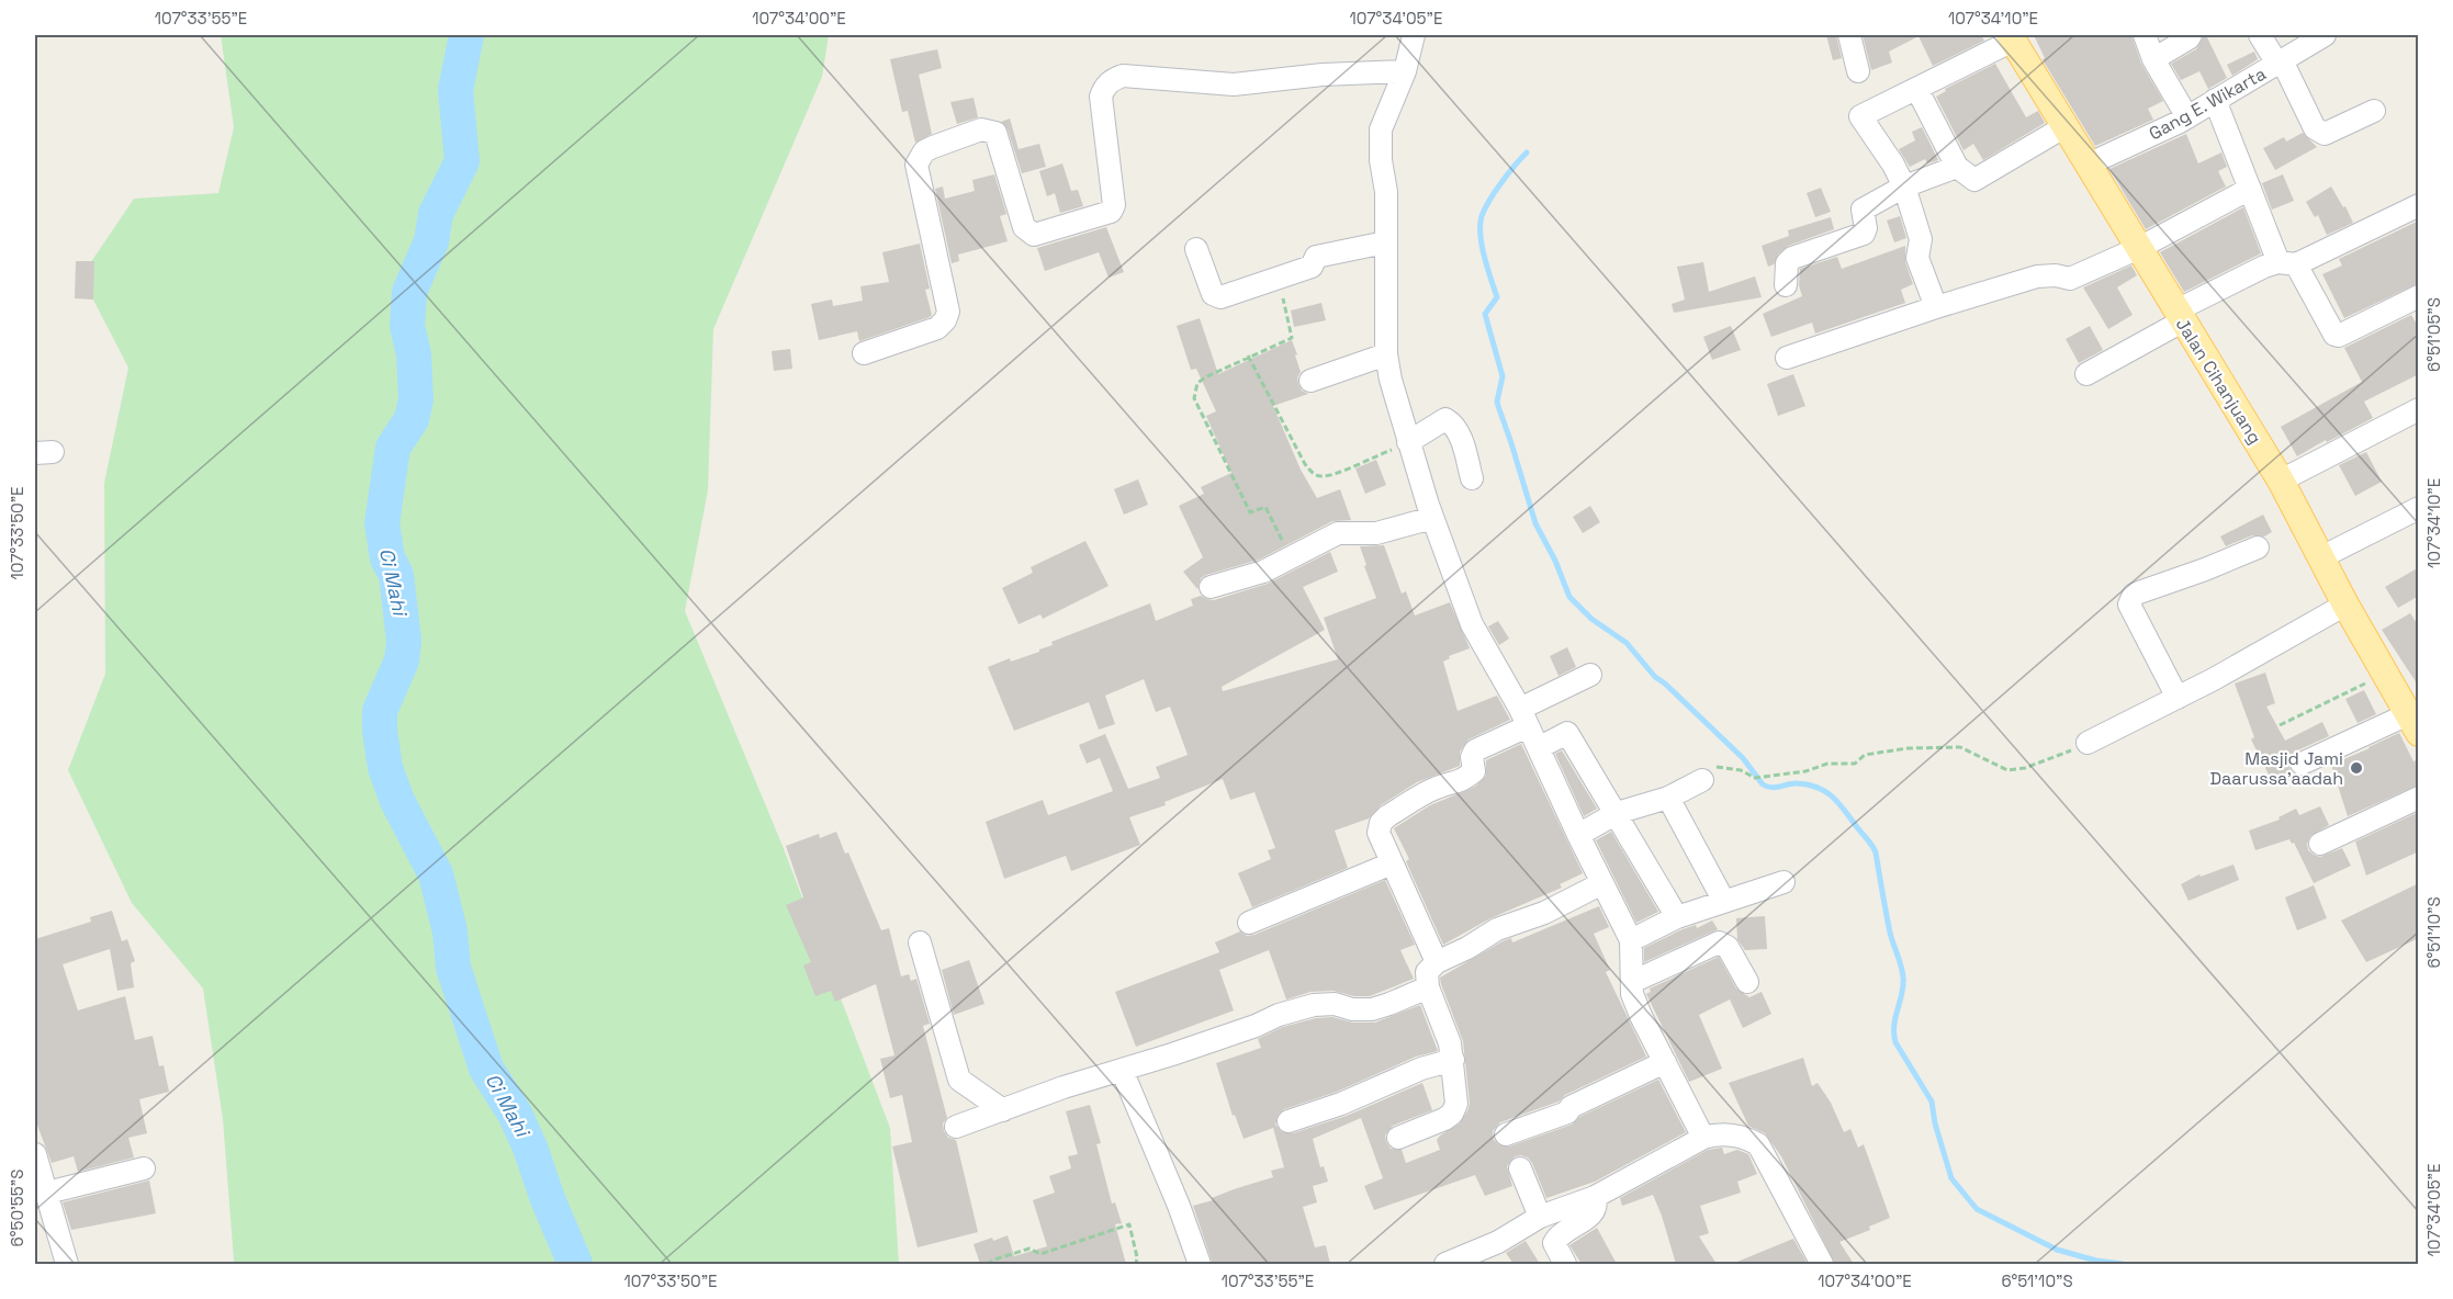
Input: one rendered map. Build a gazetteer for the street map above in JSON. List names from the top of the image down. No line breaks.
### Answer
{"streets":{"main road":["Jalan Cihanjuang"],"street":["Gang E. Wikarta"]},"crossings":[["Gang E. Wikarta","Jalan Cihanjuang"]],"water":["Ci Mahi"],"places":["Masjid Jami Daarussa'aadah"],"coordinates":["107°33'55\"E","107°34'00\"E","107°34'05\"E","107°34'10\"E","6°51'05\"S","107°33'50\"E","6°51'10\"S","6°50'55\"S"]}
